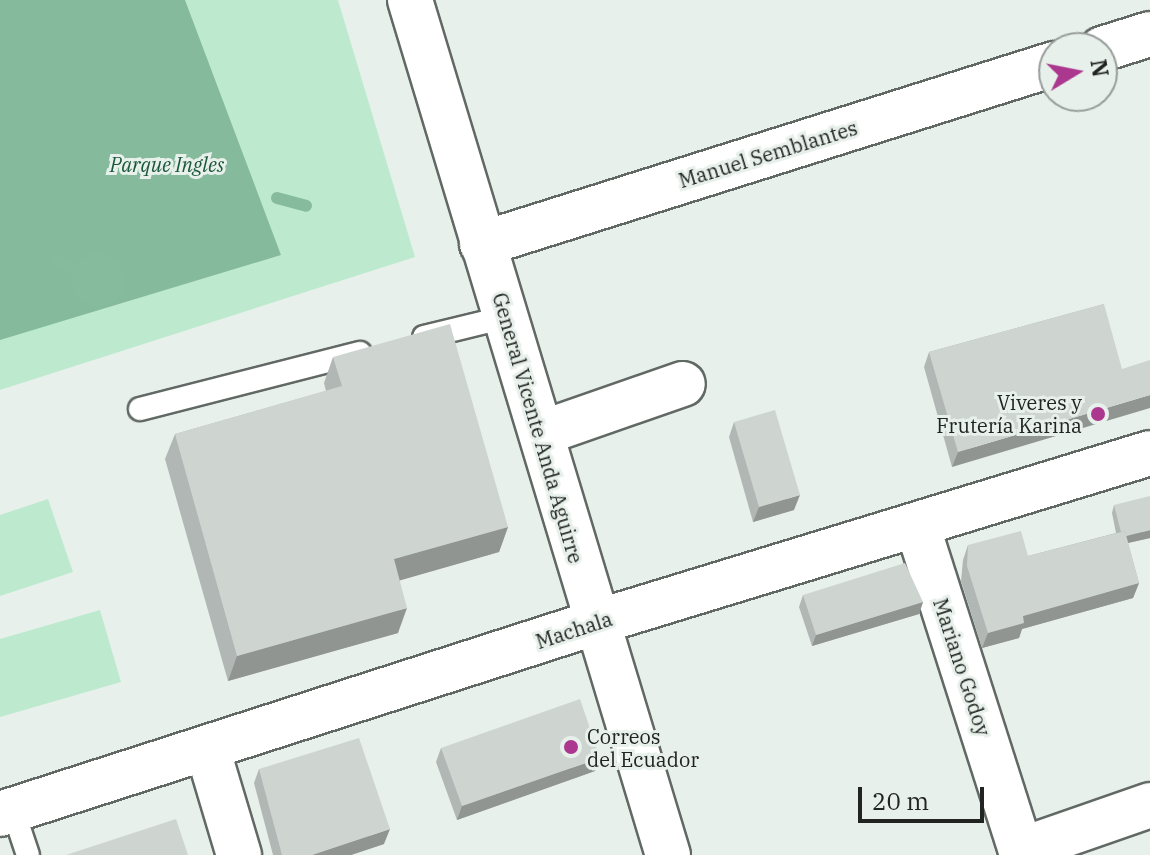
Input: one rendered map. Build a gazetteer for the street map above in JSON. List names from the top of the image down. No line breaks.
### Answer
{"streets":{"street":["Manuel Semblantes","General Vicente Anda Aguirre","Machala","Mariano Godoy"]},"crossings":[["Manuel Semblantes","General Vicente Anda Aguirre"],["General Vicente Anda Aguirre","Machala"],["Machala","Mariano Godoy"]],"parks":["Parque Ingles"],"places":["Viveres y Frutería Karina","Correos del Ecuador"],"scale_bar":"20 m","north":"right"}
